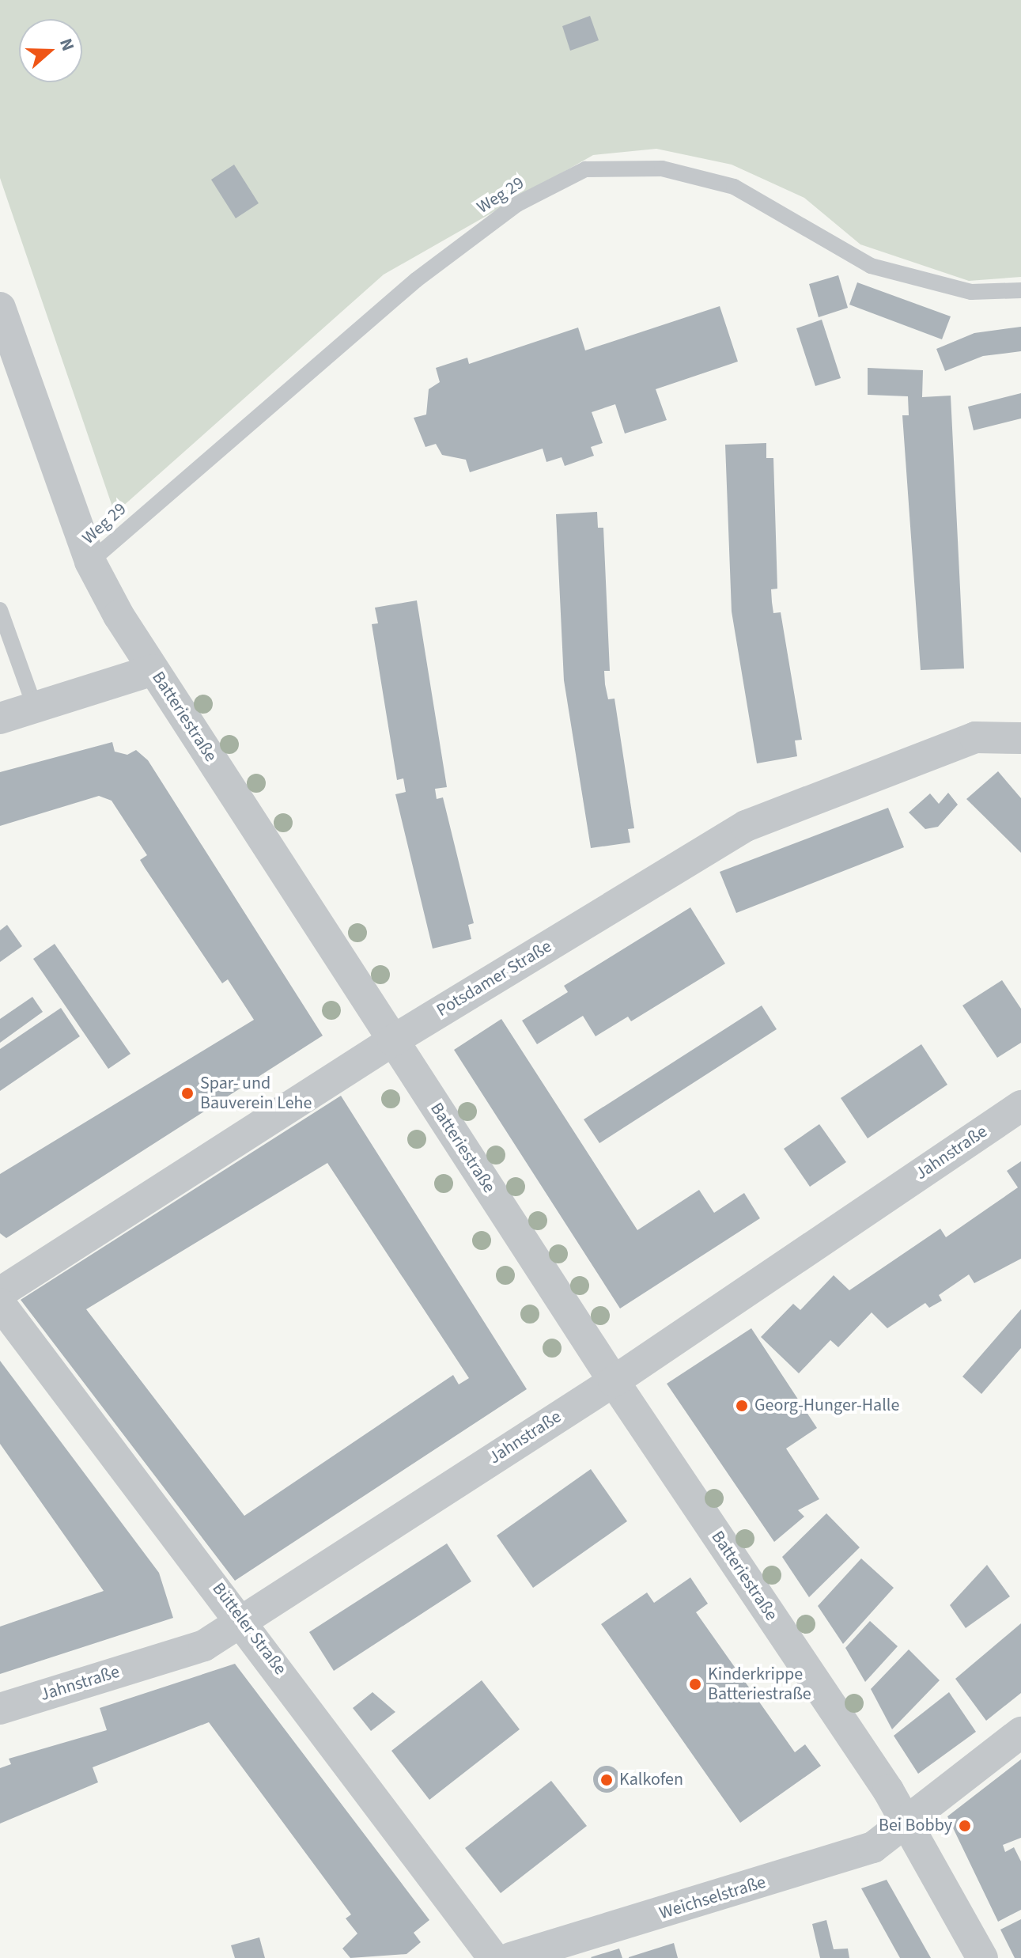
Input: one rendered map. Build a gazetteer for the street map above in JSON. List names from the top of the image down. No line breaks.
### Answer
{"streets":{"street":["Batteriestraße","Potsdamer Straße","Jahnstraße","Bütteler Straße","Weichselstraße"],"lane":["Weg 29"]},"crossings":[["Weg 29","Batteriestraße"],["Batteriestraße","Potsdamer Straße"],["Batteriestraße","Jahnstraße"],["Batteriestraße","Weichselstraße"],["Jahnstraße","Bütteler Straße"]],"places":["Spar- und Bauverein Lehe","Georg-Hunger-Halle","Kinderkrippe Batteriestraße","Kalkofen","Bei Bobby"],"north":"right"}
